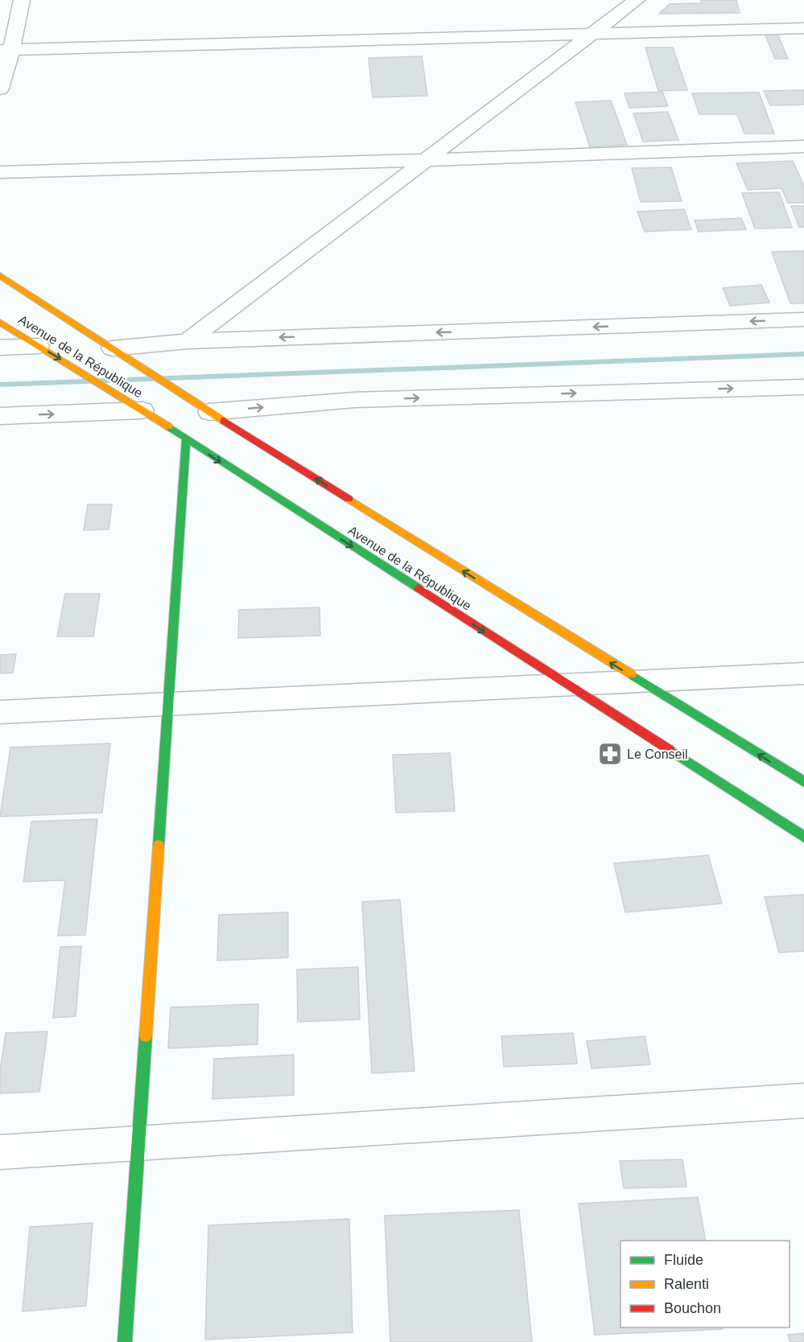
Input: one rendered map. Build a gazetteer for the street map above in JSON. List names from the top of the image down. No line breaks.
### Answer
{"streets":{"main road":["Avenue de la République"]},"places":{"pharmacy":["Le Conseil"]},"legend":["Fluide","Ralenti","Bouchon"]}
